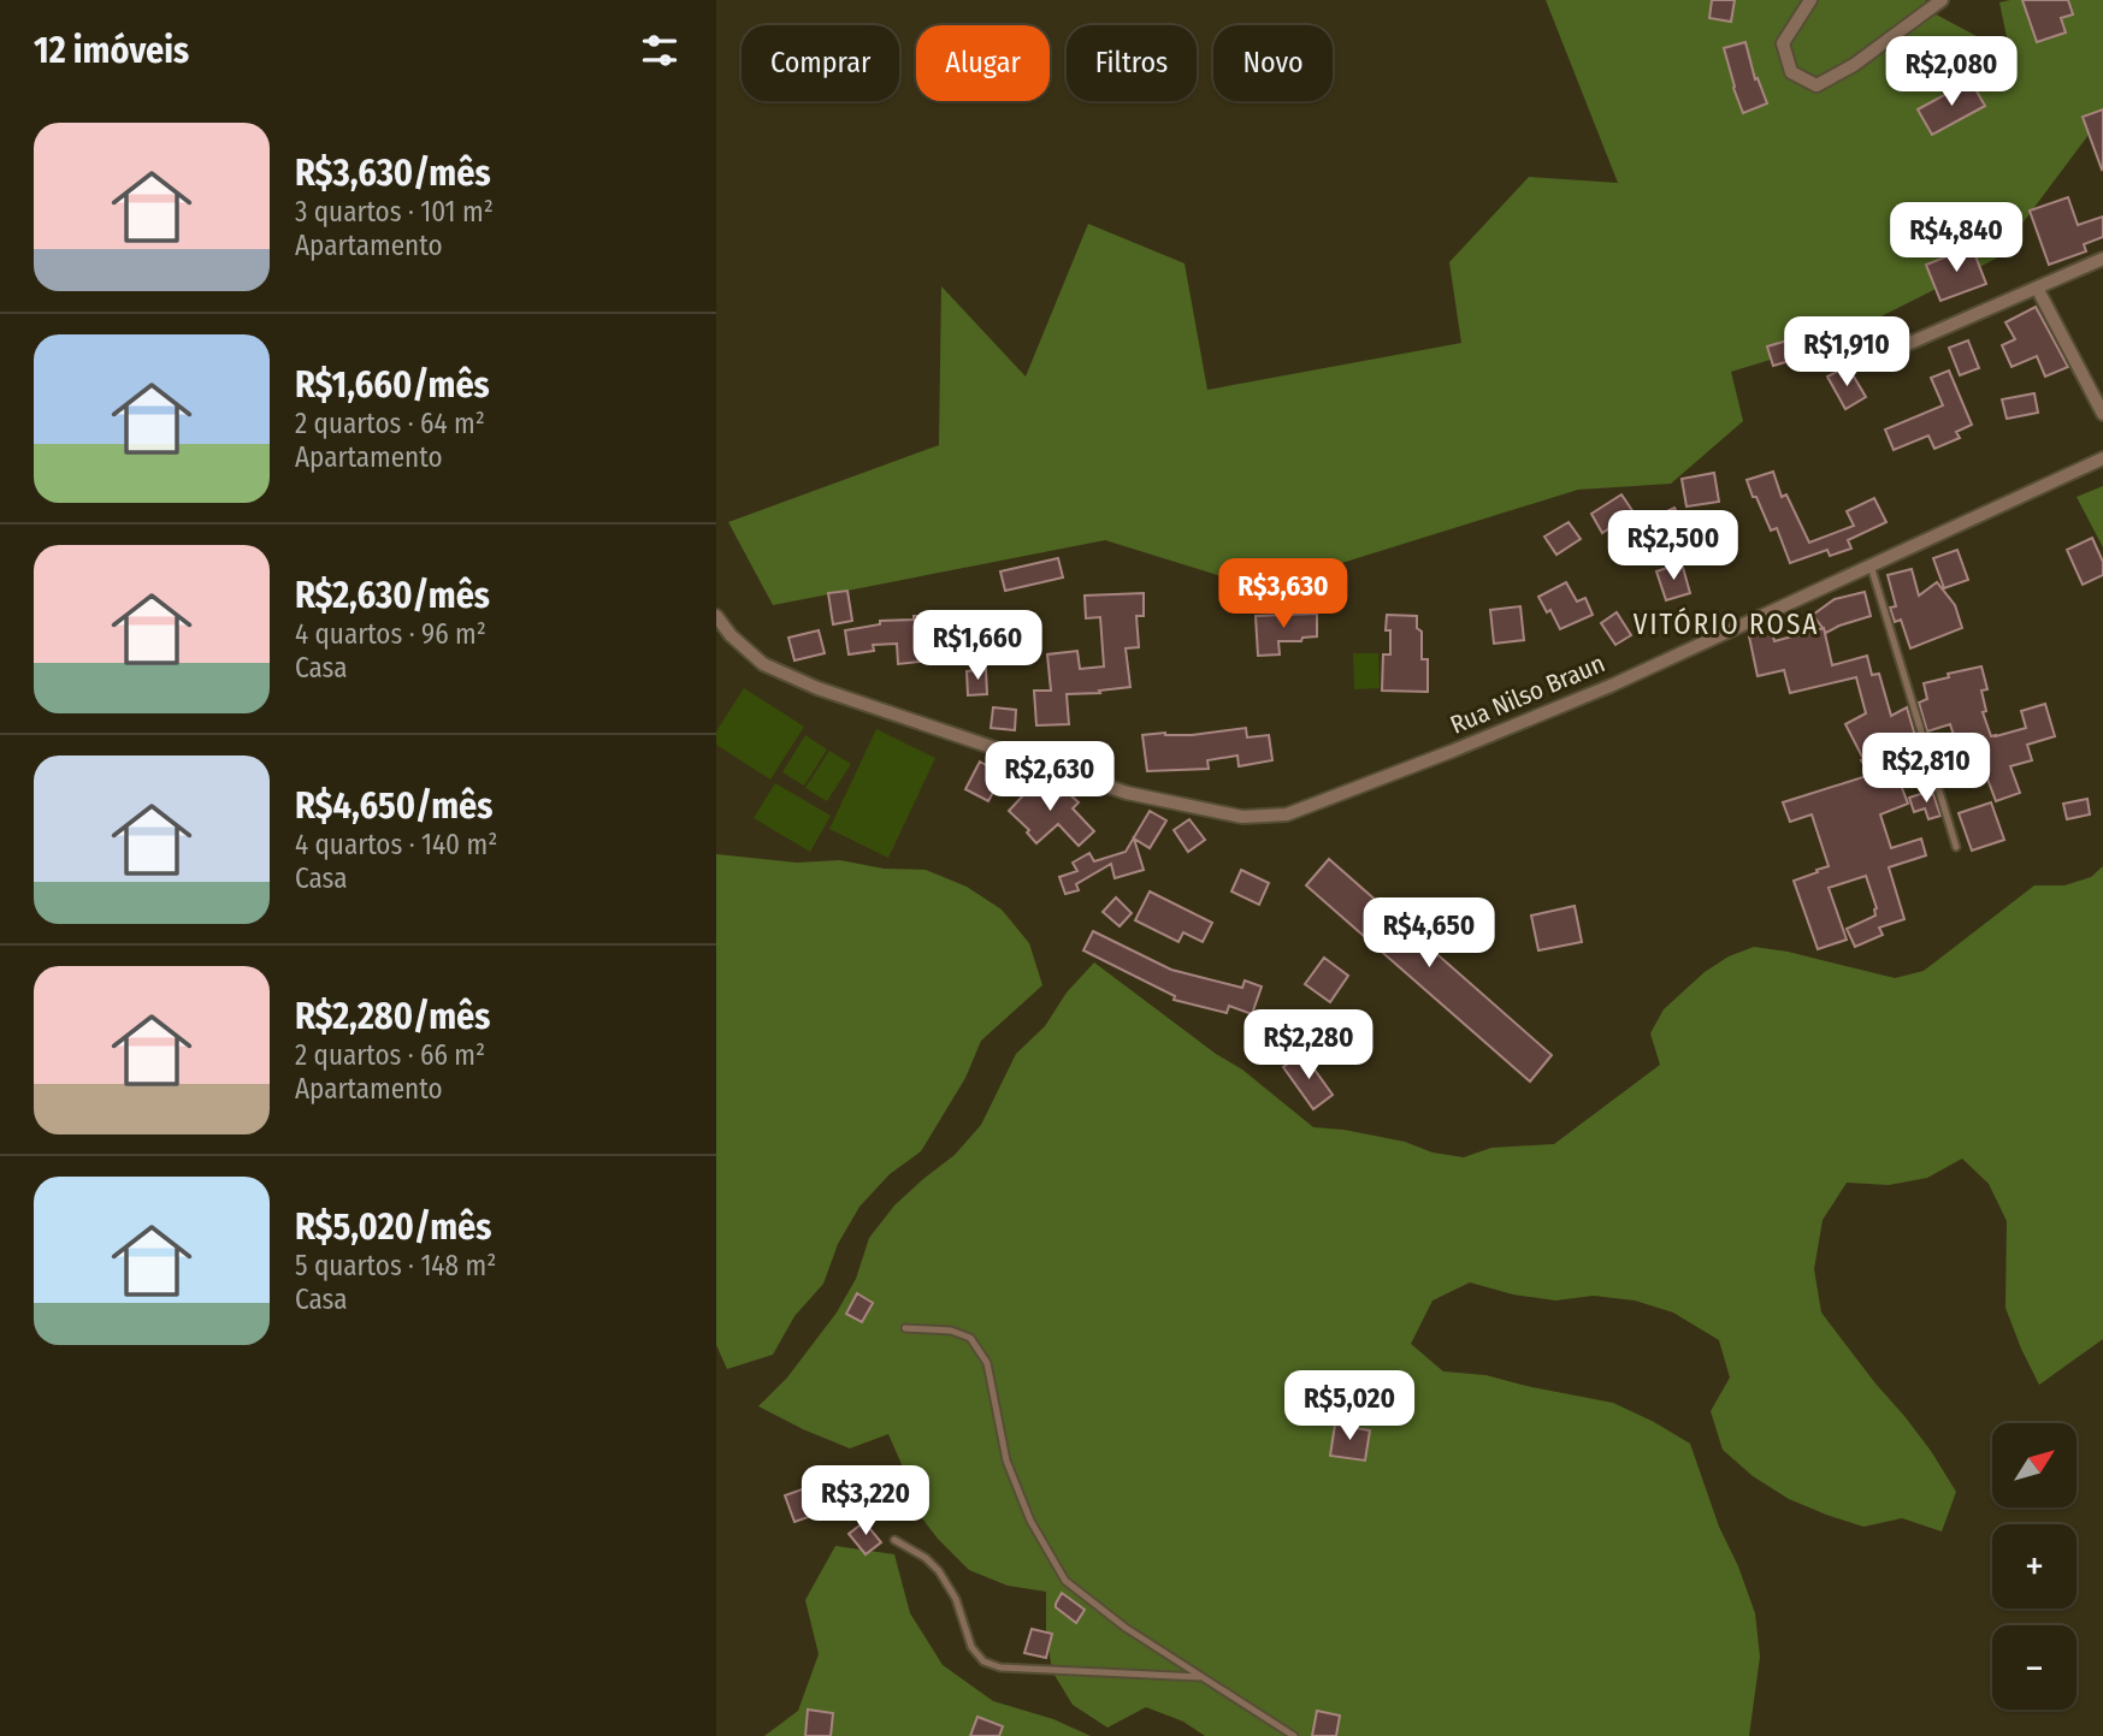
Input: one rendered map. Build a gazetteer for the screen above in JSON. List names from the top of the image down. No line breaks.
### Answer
{"streets":{"street":["Rua Nilso Braun"]},"districts":["VITÓRIO ROSA"],"north":"top right","page":{"heading":"12 imóveis","chip":["Comprar","Alugar","Filtros","Novo"],"price":["R$2,080","R$4,840","R$1,910","R$2,500","R$3,630","R$1,660","R$2,810","R$2,630","R$4,650","R$2,280","R$5,020","R$3,220"],"list":[{"name":"R$3,630/mês","note":"3 quartos · 101 m² · Apartamento"},{"name":"R$1,660/mês","note":"2 quartos · 64 m² · Apartamento"},{"name":"R$2,630/mês","note":"4 quartos · 96 m² · Casa"},{"name":"R$4,650/mês","note":"4 quartos · 140 m² · Casa"},{"name":"R$2,280/mês","note":"2 quartos · 66 m² · Apartamento"},{"name":"R$5,020/mês","note":"5 quartos · 148 m² · Casa"}],"map_buttons":["+","−"]}}
